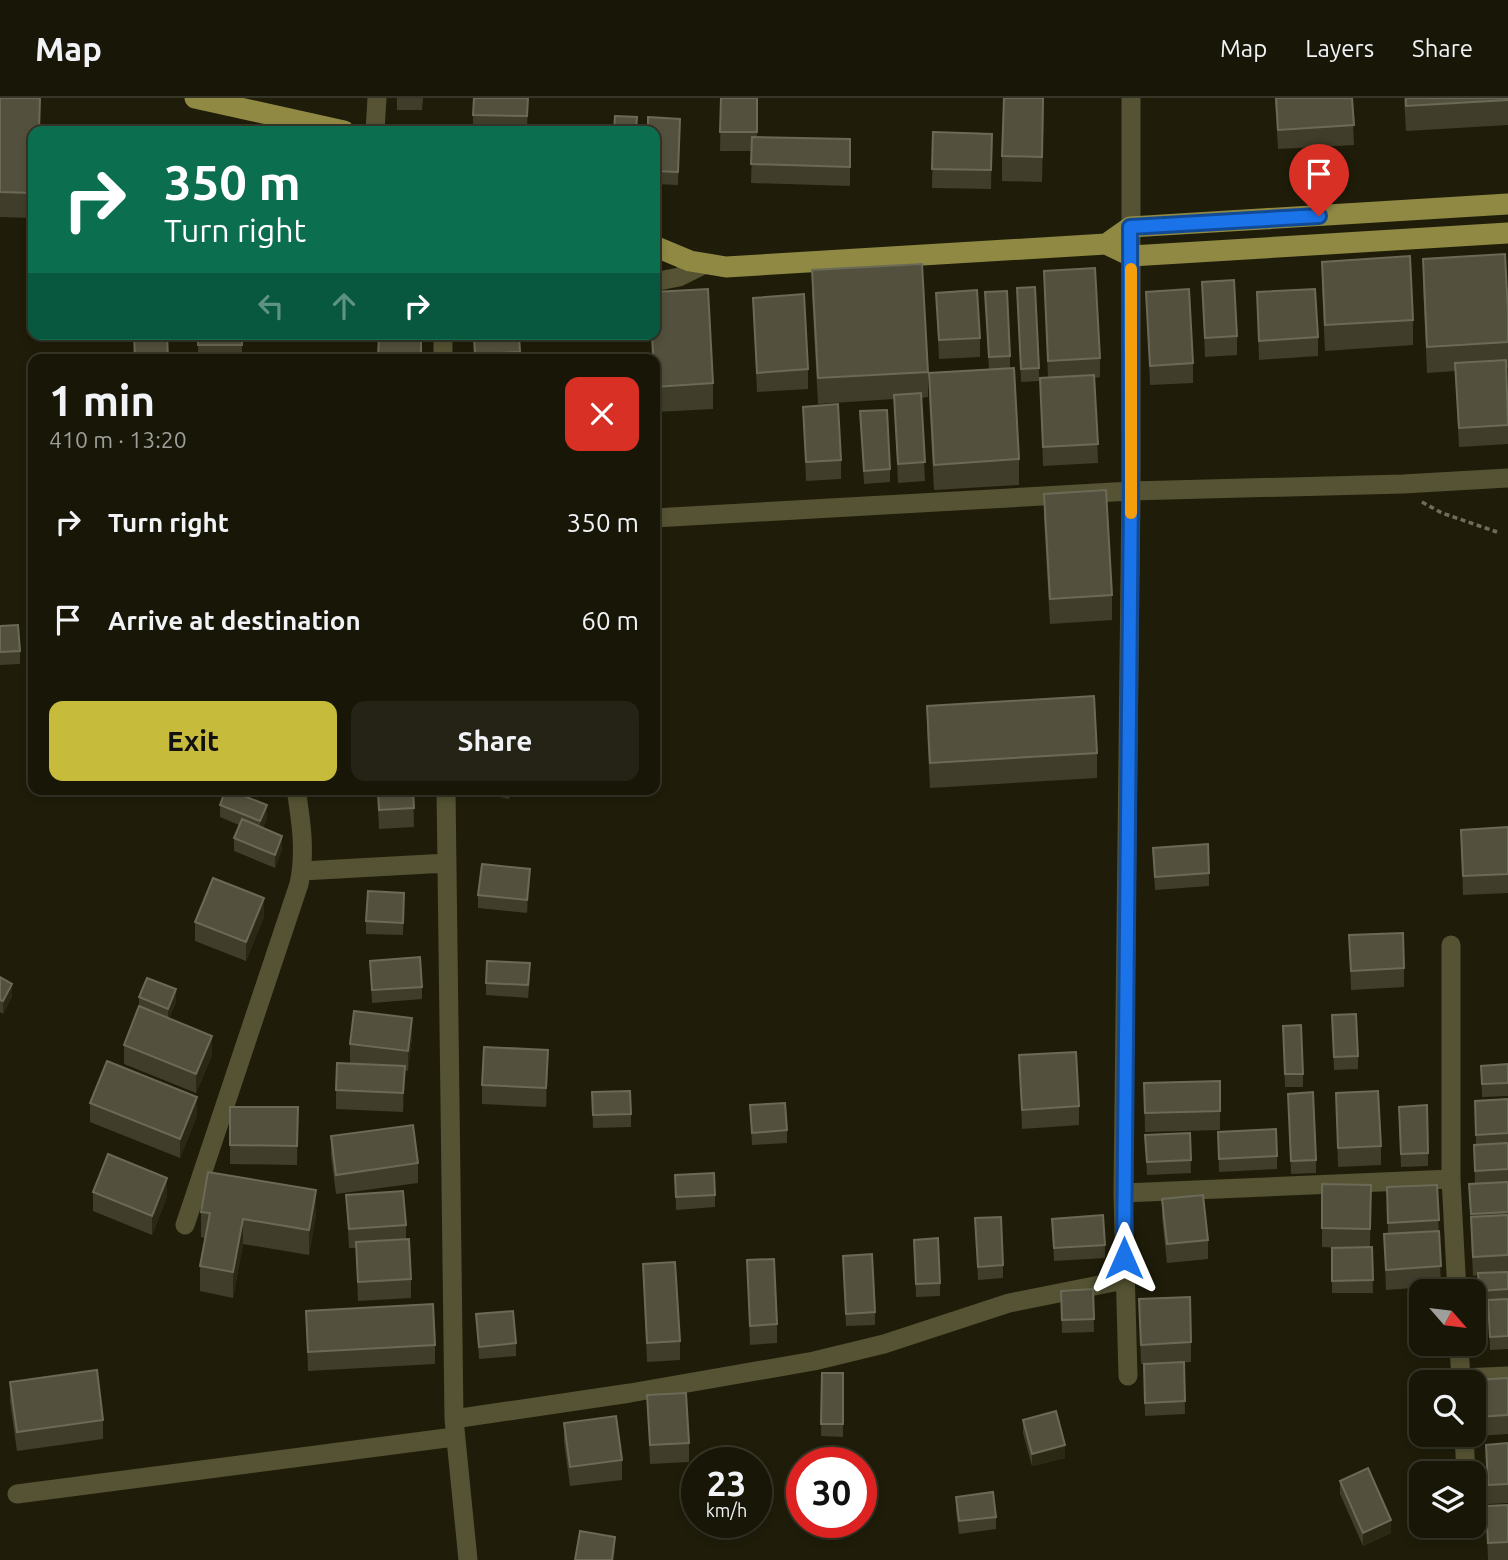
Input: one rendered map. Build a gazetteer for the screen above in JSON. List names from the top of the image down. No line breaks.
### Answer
{"north":"bottom right","page":{"header":"Map","nav":["Map","Layers","Share"],"turn":["350 m","Turn right"],"heading":["1 min","410 m · 13:20"],"list":[{"name":"Turn right","value":"350 m"},{"name":"Arrive at destination","value":"60 m"}],"buttons":["Exit","Share"],"speed":"23 km/h","limit":"30"}}
